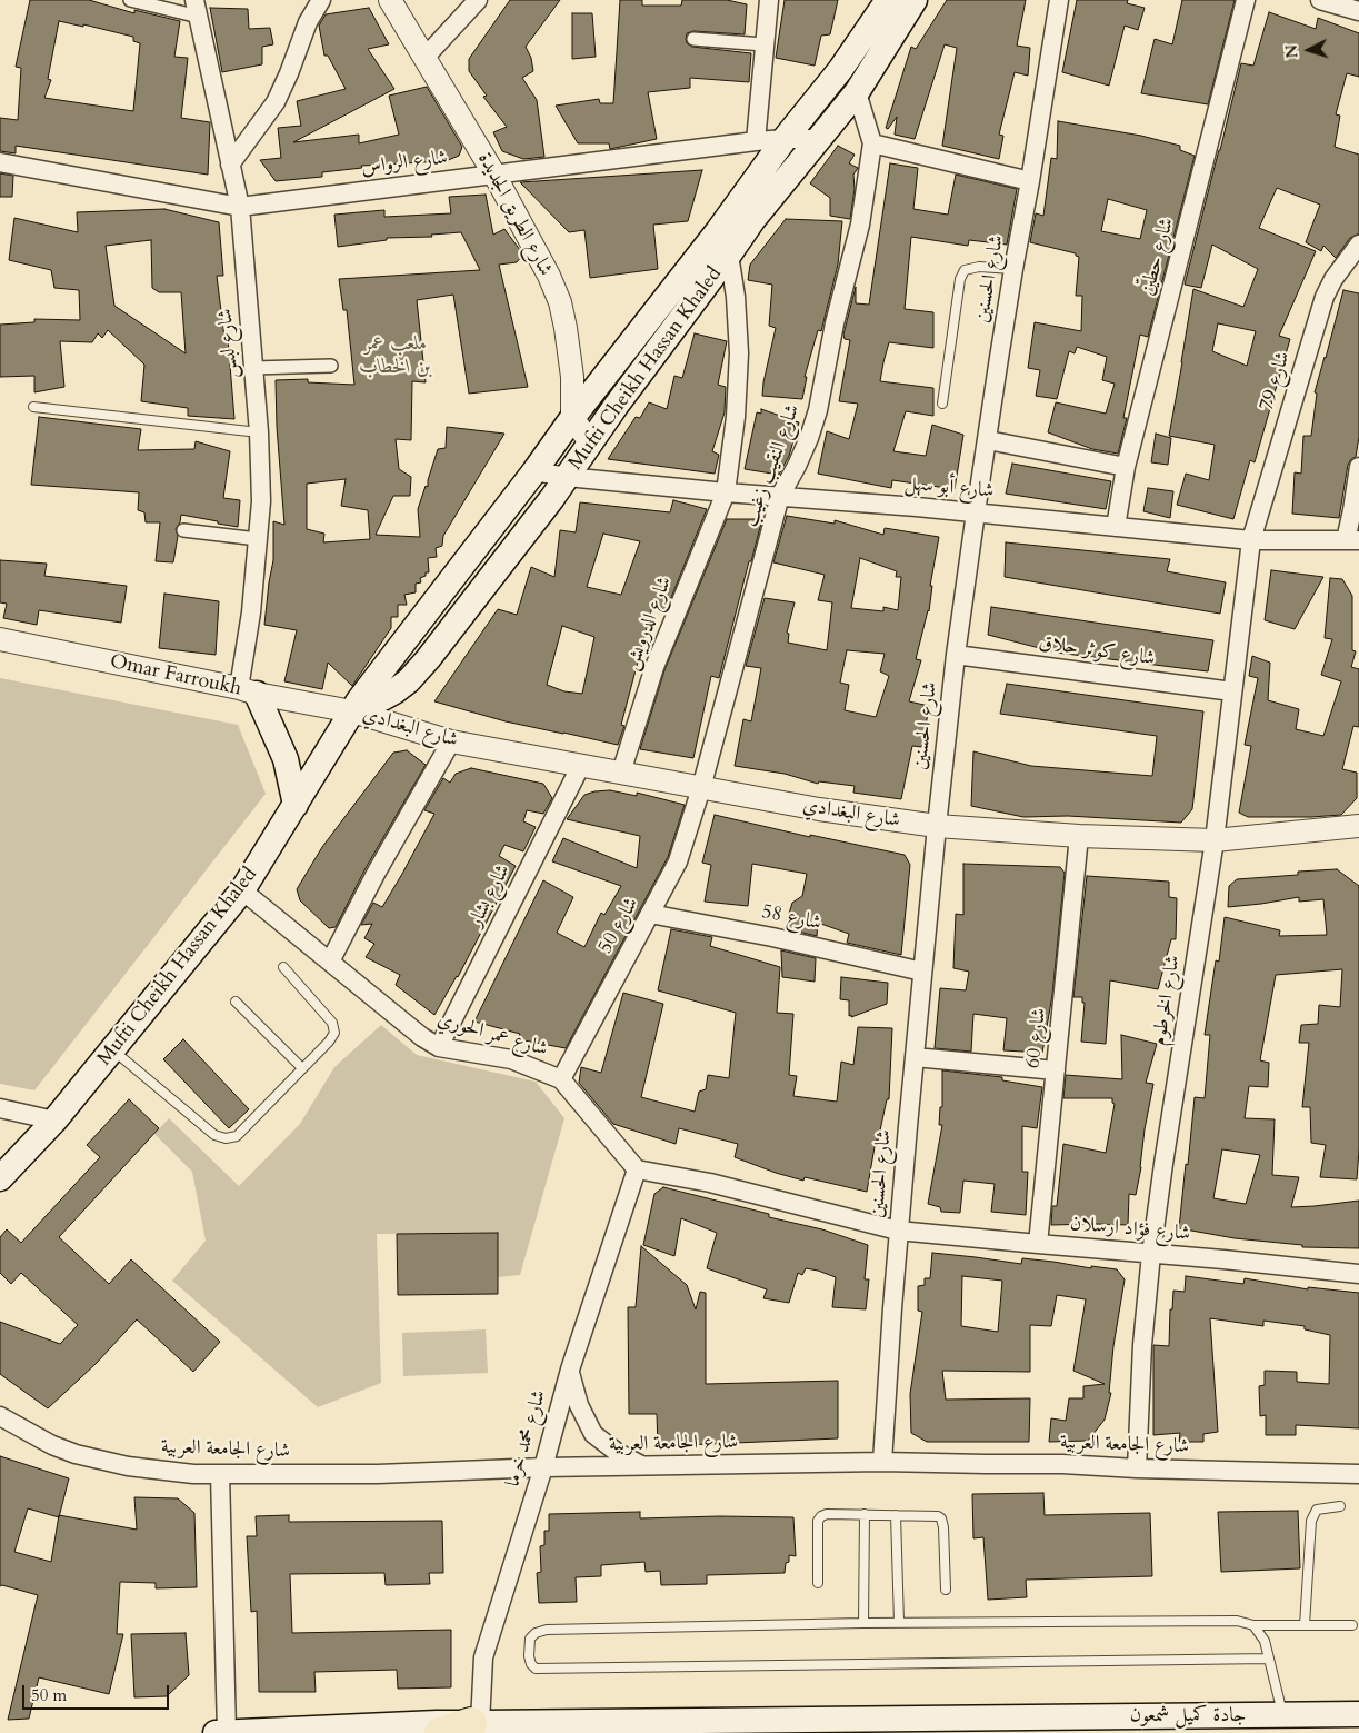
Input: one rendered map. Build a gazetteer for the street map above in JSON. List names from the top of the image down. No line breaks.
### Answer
{"streets":{"main road":["Mufti Cheikh Hassan Khaled","جادة كميل شمعون"],"street":["شارع الرواس","شارع الطريق الجديدة","شارع حطيّن","شارع الحسنين","شارع لبس","شارع 79","شارع النقيب زغيب","شارع أبو سهل","شارع الدرويش","شارع كوثر حلاق","Omar Farroukh","شارع البغدادي","شارع بشار","شارع 58","شارع 50","شارع الخرطوم","شارع عمر الحوري","شارع 60","شارع فؤاد ارسلان","شارع محمد خرما","شارع الجامعة العربية"]},"crossings":[["شارع الرواس","شارع الطريق الجديدة"],["شارع الرواس","شارع لبس"],["شارع الرواس","Mufti Cheikh Hassan Khaled"],["شارع الطريق الجديدة","Mufti Cheikh Hassan Khaled"],["شارع حطيّن","شارع أبو سهل"],["شارع الحسنين","شارع أبو سهل"],["شارع الحسنين","شارع كوثر حلاق"],["شارع الحسنين","شارع البغدادي"],["شارع الحسنين","شارع 58"],["شارع الحسنين","شارع فؤاد ارسلان"],["شارع الحسنين","شارع الجامعة العربية"],["شارع لبس","Omar Farroukh"],["Mufti Cheikh Hassan Khaled","شارع النقيب زغيب"],["Mufti Cheikh Hassan Khaled","شارع أبو سهل"],["Mufti Cheikh Hassan Khaled","شارع الدرويش"],["Mufti Cheikh Hassan Khaled","Omar Farroukh"],["Mufti Cheikh Hassan Khaled","شارع البغدادي"],["Mufti Cheikh Hassan Khaled","شارع عمر الحوري"],["شارع 79","شارع أبو سهل"],["شارع 79","شارع الخرطوم"],["شارع النقيب زغيب","شارع أبو سهل"],["شارع النقيب زغيب","شارع البغدادي"],["شارع النقيب زغيب","شارع 50"],["شارع أبو سهل","شارع الدرويش"],["شارع أبو سهل","شارع الخرطوم"],["شارع الدرويش","شارع البغدادي"],["شارع كوثر حلاق","شارع الخرطوم"],["Omar Farroukh","شارع البغدادي"],["شارع البغدادي","شارع بشار"],["شارع البغدادي","شارع 50"],["شارع البغدادي","شارع الخرطوم"],["شارع البغدادي","شارع 60"],["شارع بشار","شارع عمر الحوري"],["شارع 58","شارع 50"],["شارع 50","شارع عمر الحوري"],["شارع الخرطوم","شارع فؤاد ارسلان"],["شارع الخرطوم","شارع الجامعة العربية"],["شارع عمر الحوري","شارع محمد خرما"],["شارع 60","شارع فؤاد ارسلان"],["شارع محمد خرما","شارع الجامعة العربية"],["شارع محمد خرما","جادة كميل شمعون"]],"parks":["ملعب عمر بن الخطاب"],"scale_bar":"50 m","north":"left"}
